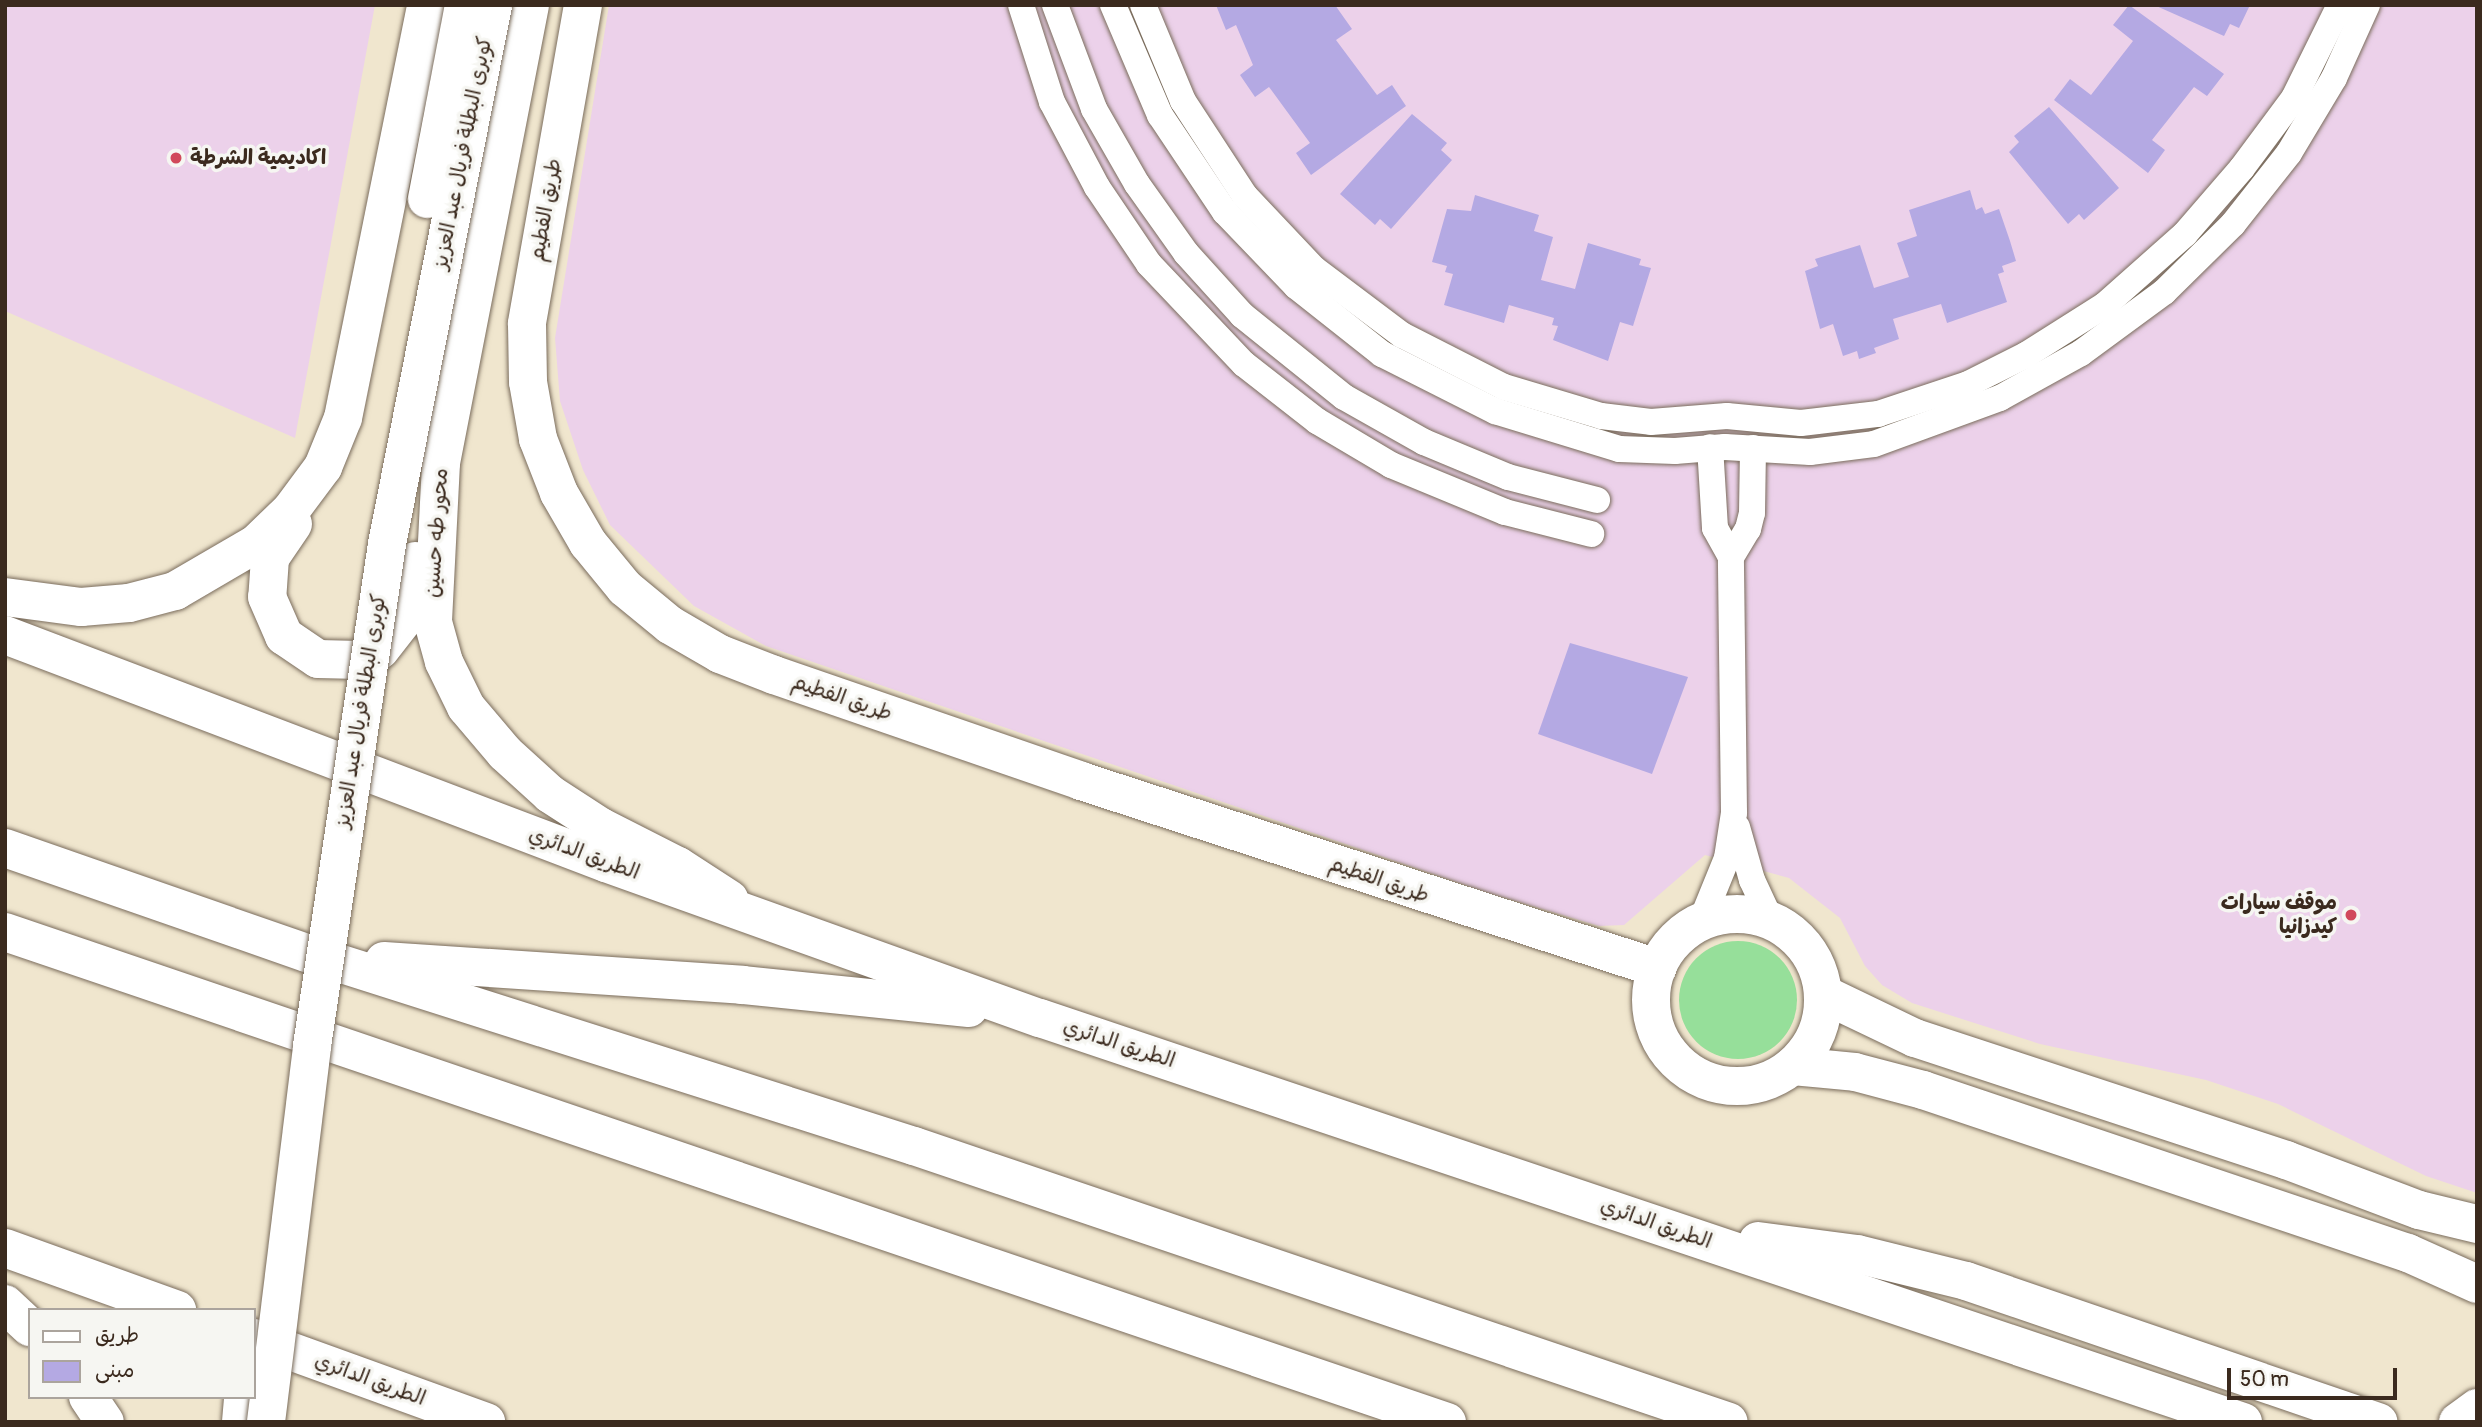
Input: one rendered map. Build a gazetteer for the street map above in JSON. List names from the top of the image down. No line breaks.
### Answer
{"streets":{"main road":["كوبرى البطلة فريال عبد العزيز","طريق الفطيم","محور طه حسين","الطريق الدائري"]},"crossings":[["محور طه حسين","الطريق الدائري"]],"places":["اكاديمية الشرطة","موقف سيارات كيدزانيا"],"legend":["طريق","مبنى"],"scale_bar":"50 m"}
